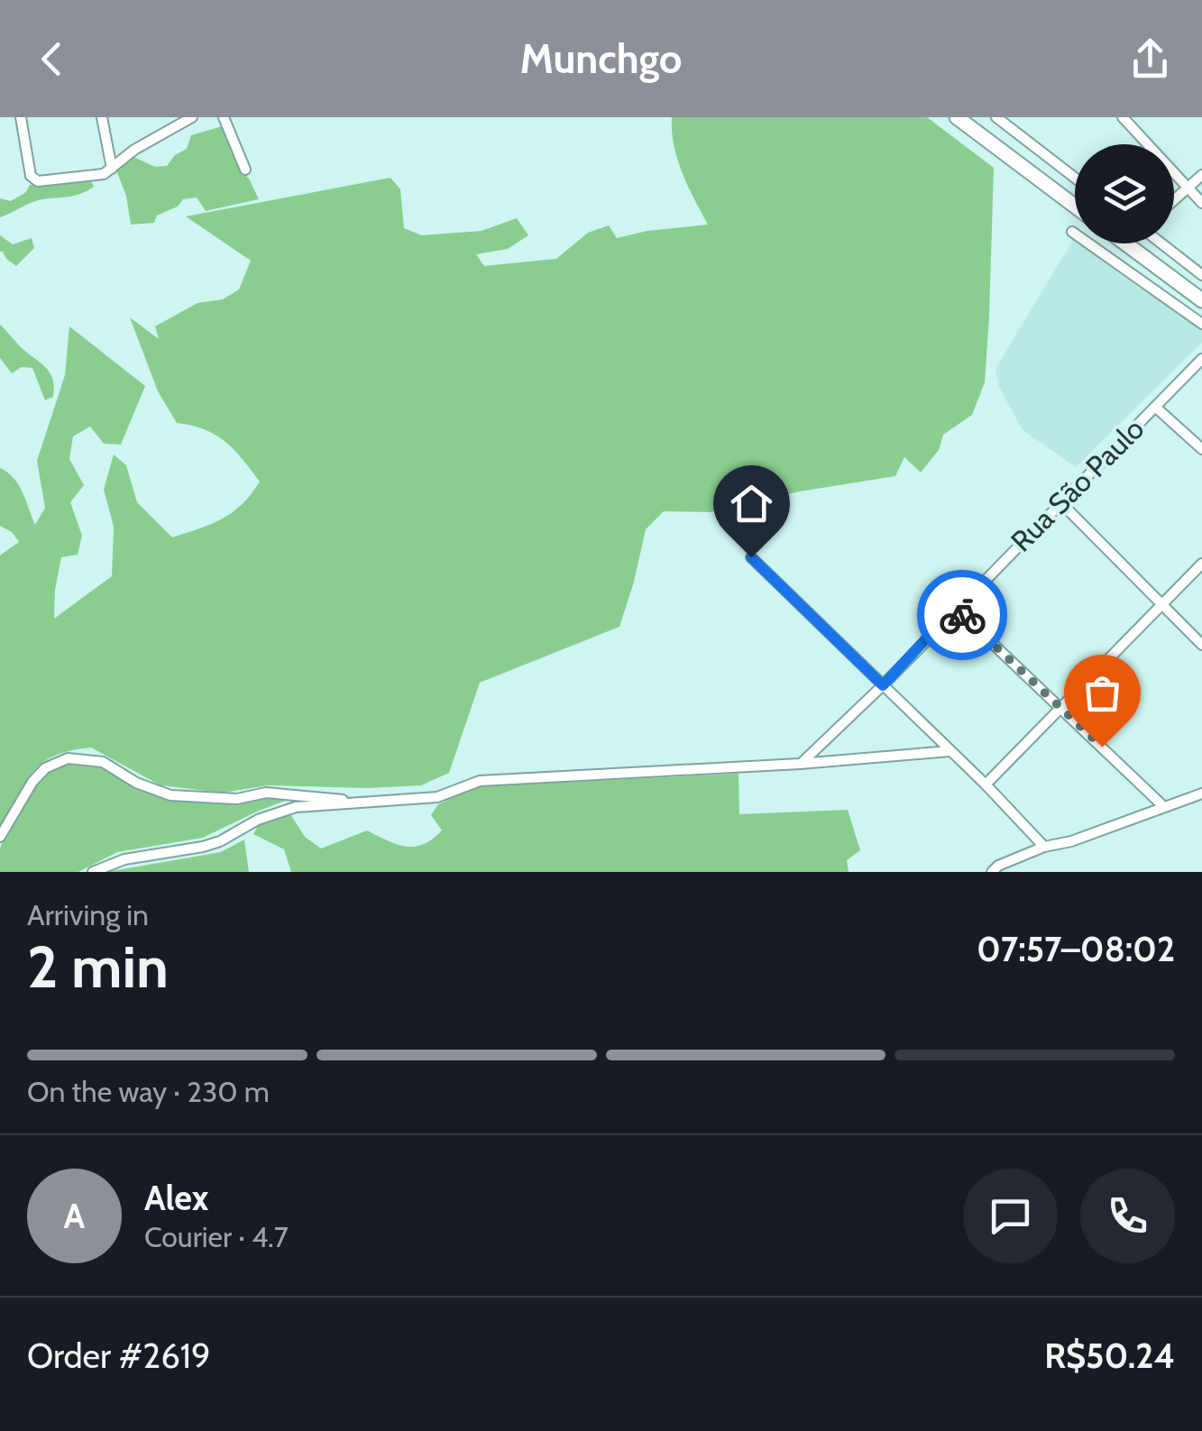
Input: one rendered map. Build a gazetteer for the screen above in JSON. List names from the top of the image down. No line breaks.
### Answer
{"streets":{"street":["Rua São Paulo"]},"page":{"header":"Munchgo","heading":["2 min","Arriving in","07:57–08:02"],"panel":["Alex","Courier · 4.7","Order #2619","R$50.24"],"bar":"On the way · 230 m","round":"A"}}
